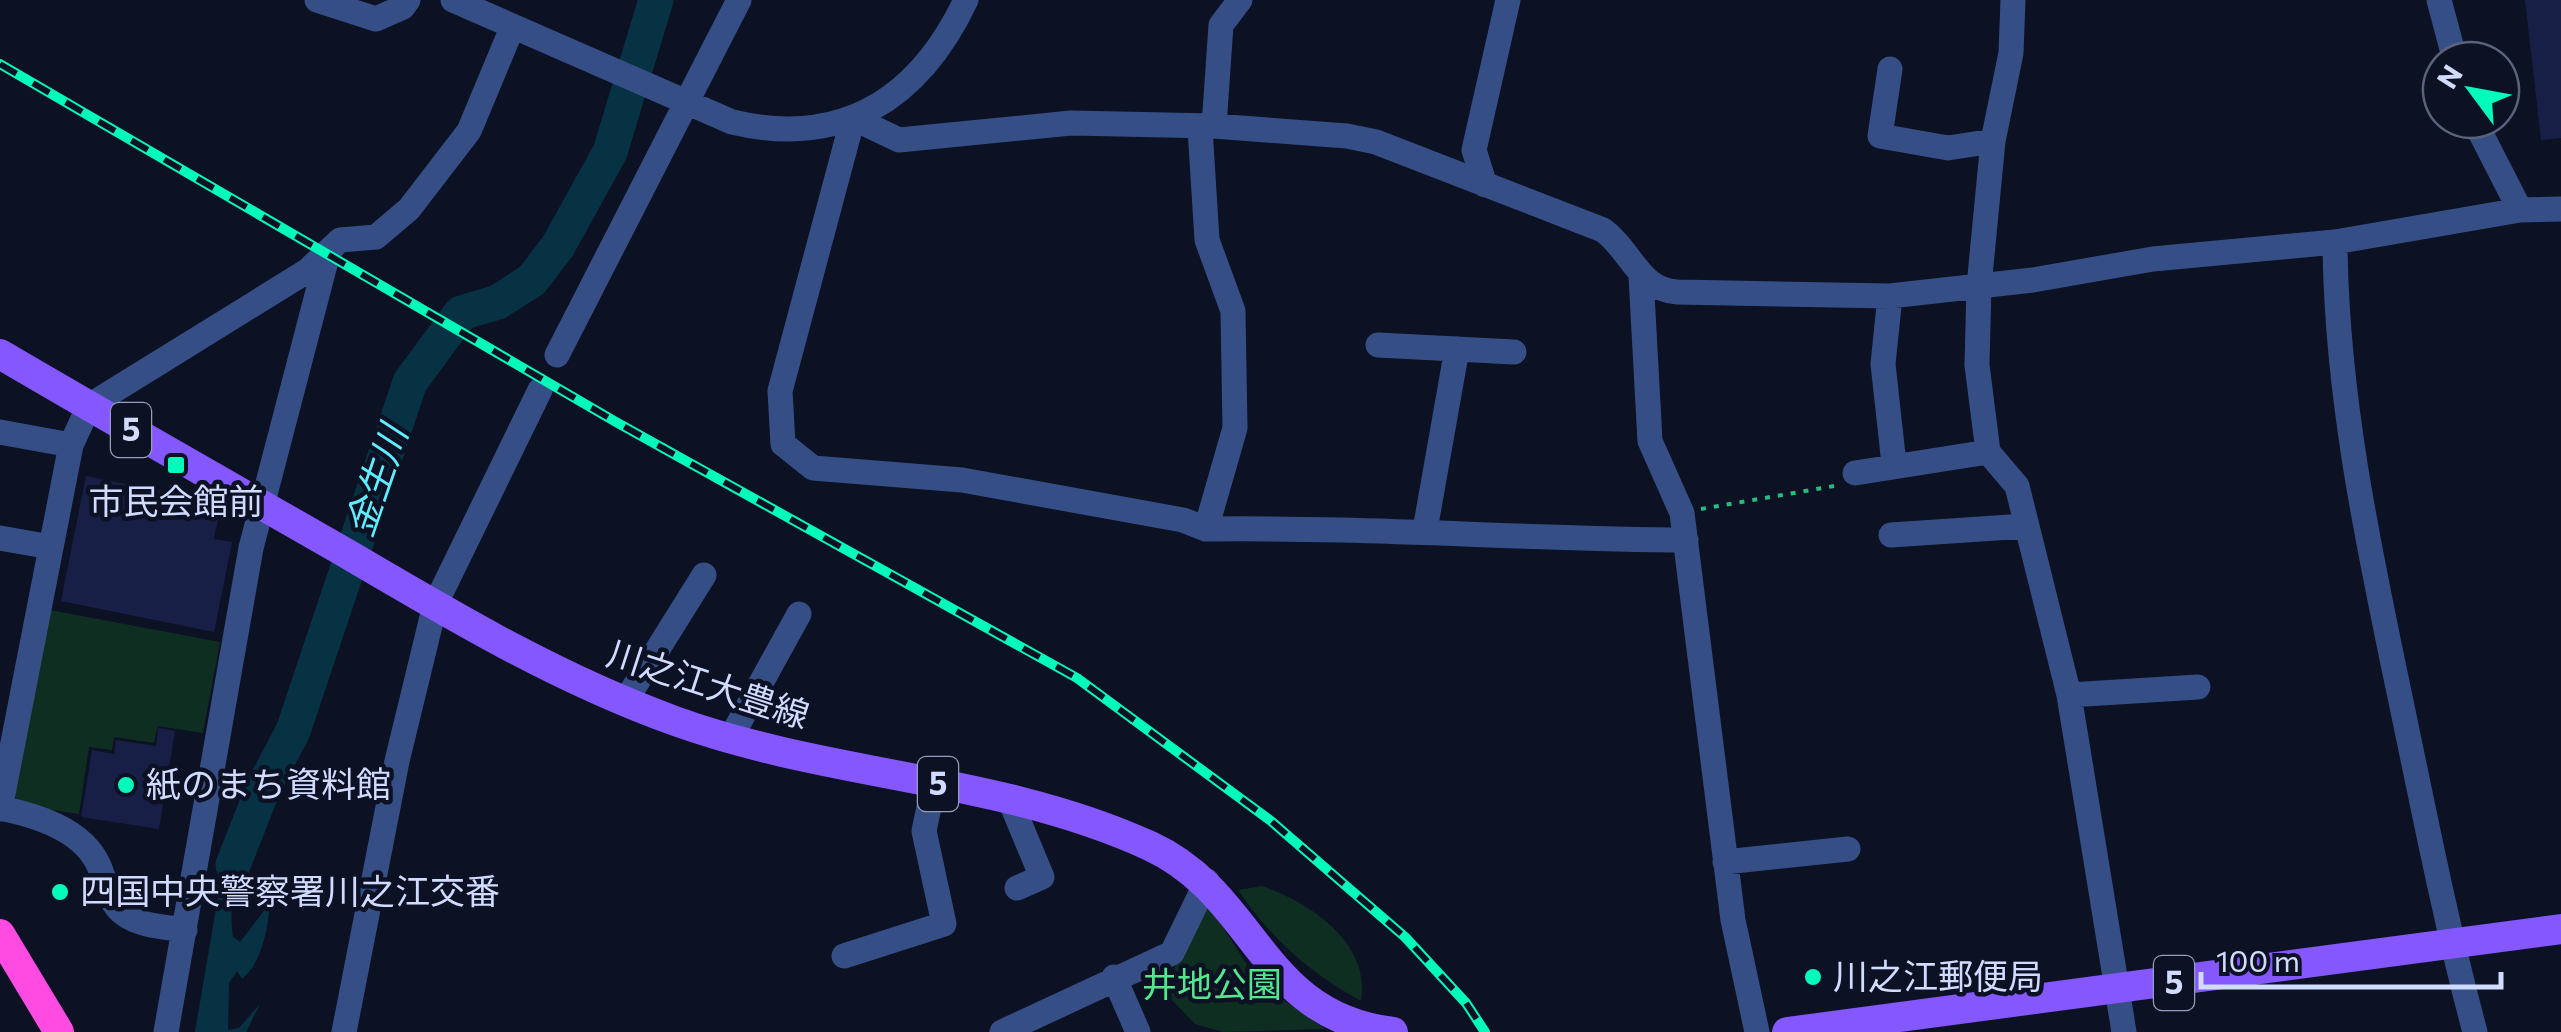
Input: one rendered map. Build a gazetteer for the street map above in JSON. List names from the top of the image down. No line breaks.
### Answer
{"streets":{"main road":["5","川之江大豊線"]},"water":["金生川"],"parks":["井地公園"],"places":{"transit":["市民会館前"],"other":["紙のまち資料館","四国中央警察署川之江交番","川之江郵便局"]},"scale_bar":"100 m","north":"top left"}
